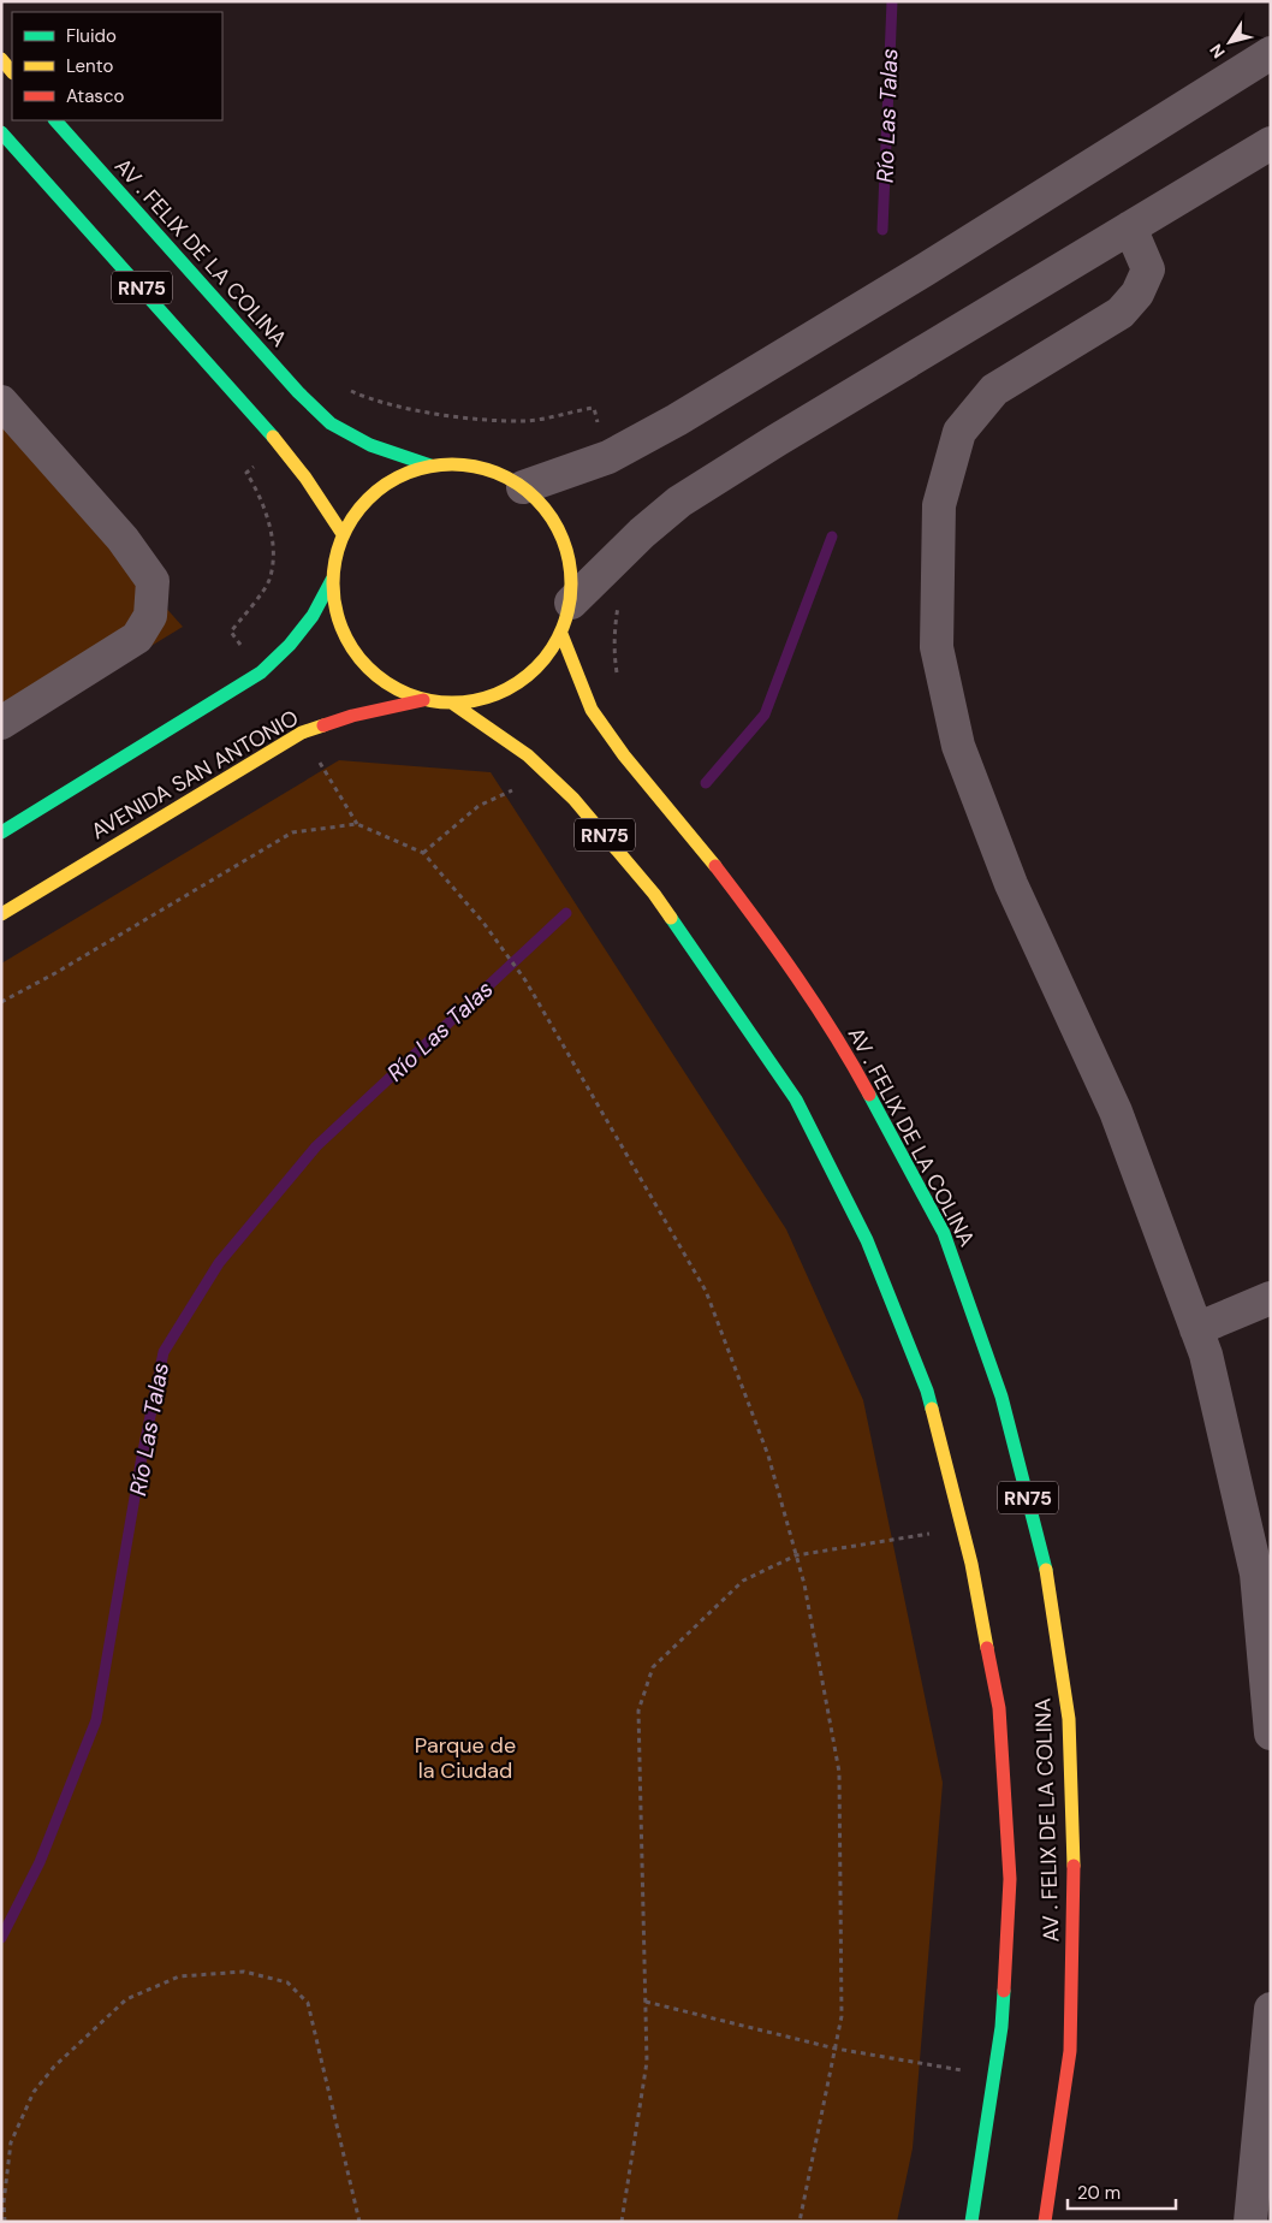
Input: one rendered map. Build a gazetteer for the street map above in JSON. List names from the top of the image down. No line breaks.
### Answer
{"streets":{"main road":["AV . FELIX DE LA COLINA","RN75","AVENIDA SAN ANTONIO"]},"crossings":[["AV . FELIX DE LA COLINA","RN75"]],"water":["Río Las Talas"],"parks":["Parque de la Ciudad"],"legend":["Fluido","Lento","Atasco"],"scale_bar":"20 m","north":"bottom left"}
